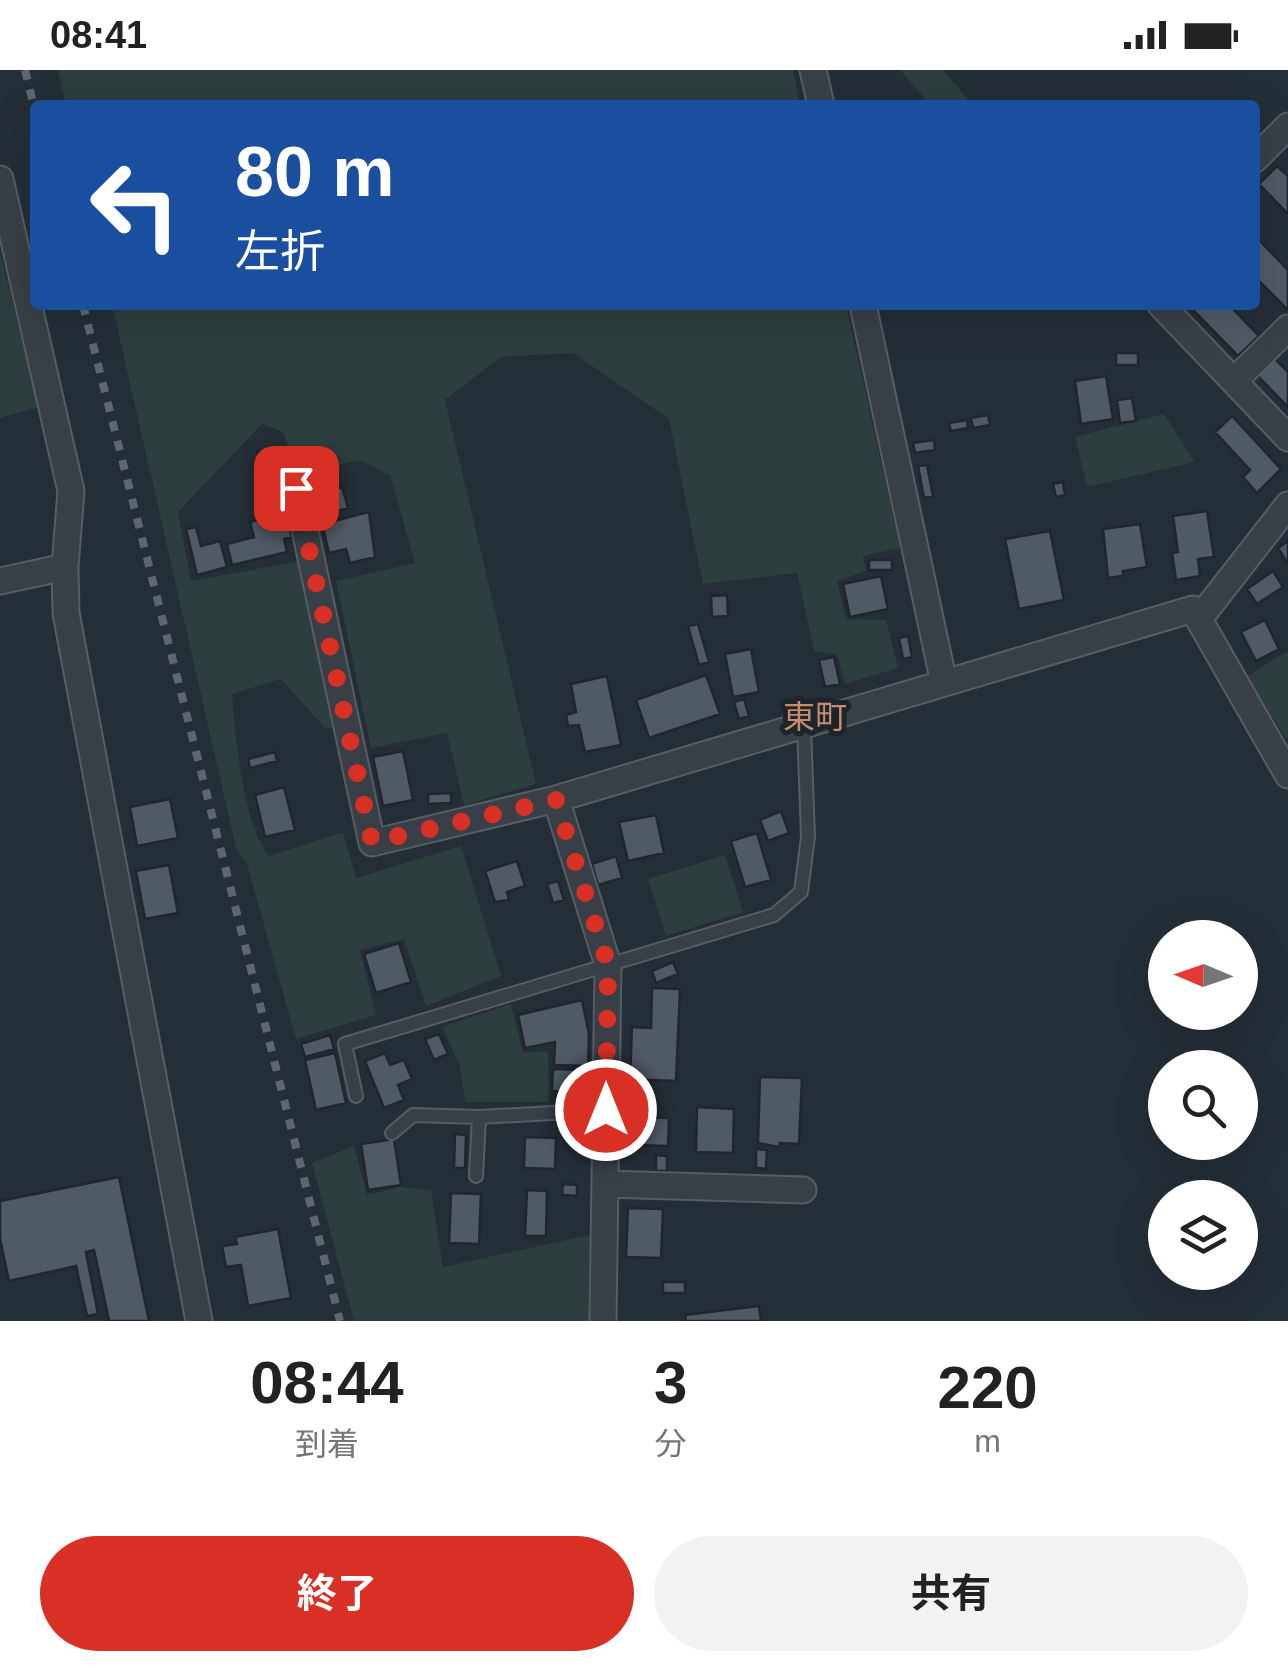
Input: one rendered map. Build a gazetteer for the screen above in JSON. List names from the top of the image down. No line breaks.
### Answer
{"districts":["東町"],"north":"left","page":{"status":"08:41","turn":["80 m","左折"],"eta":["08:44","到着","3","分","220","m"],"buttons":["終了","共有"]}}
